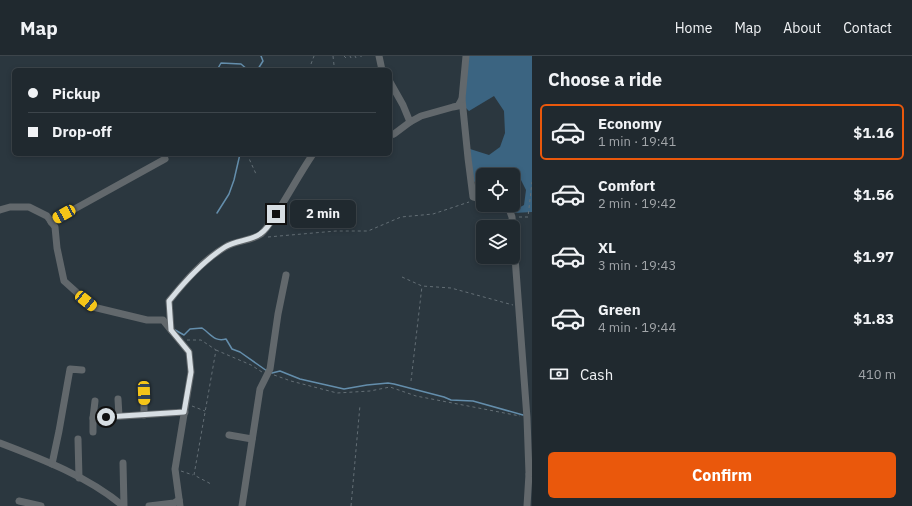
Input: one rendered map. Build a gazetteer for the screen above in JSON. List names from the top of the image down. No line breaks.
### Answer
{"page":{"header":"Map","nav":["Home","Map","About","Contact"],"heading":"Choose a ride","banner":["Pickup","Drop-off"],"list":[{"name":"Economy","note":"1 min · 19:41","value":"$1.16"},{"name":"Comfort","note":"2 min · 19:42","value":"$1.56"},{"name":"XL","note":"3 min · 19:43","value":"$1.97"},{"name":"Green","note":"4 min · 19:44","value":"$1.83"}],"bubble":"2 min","pay":["Cash","410 m"],"buttons":"Confirm"}}
